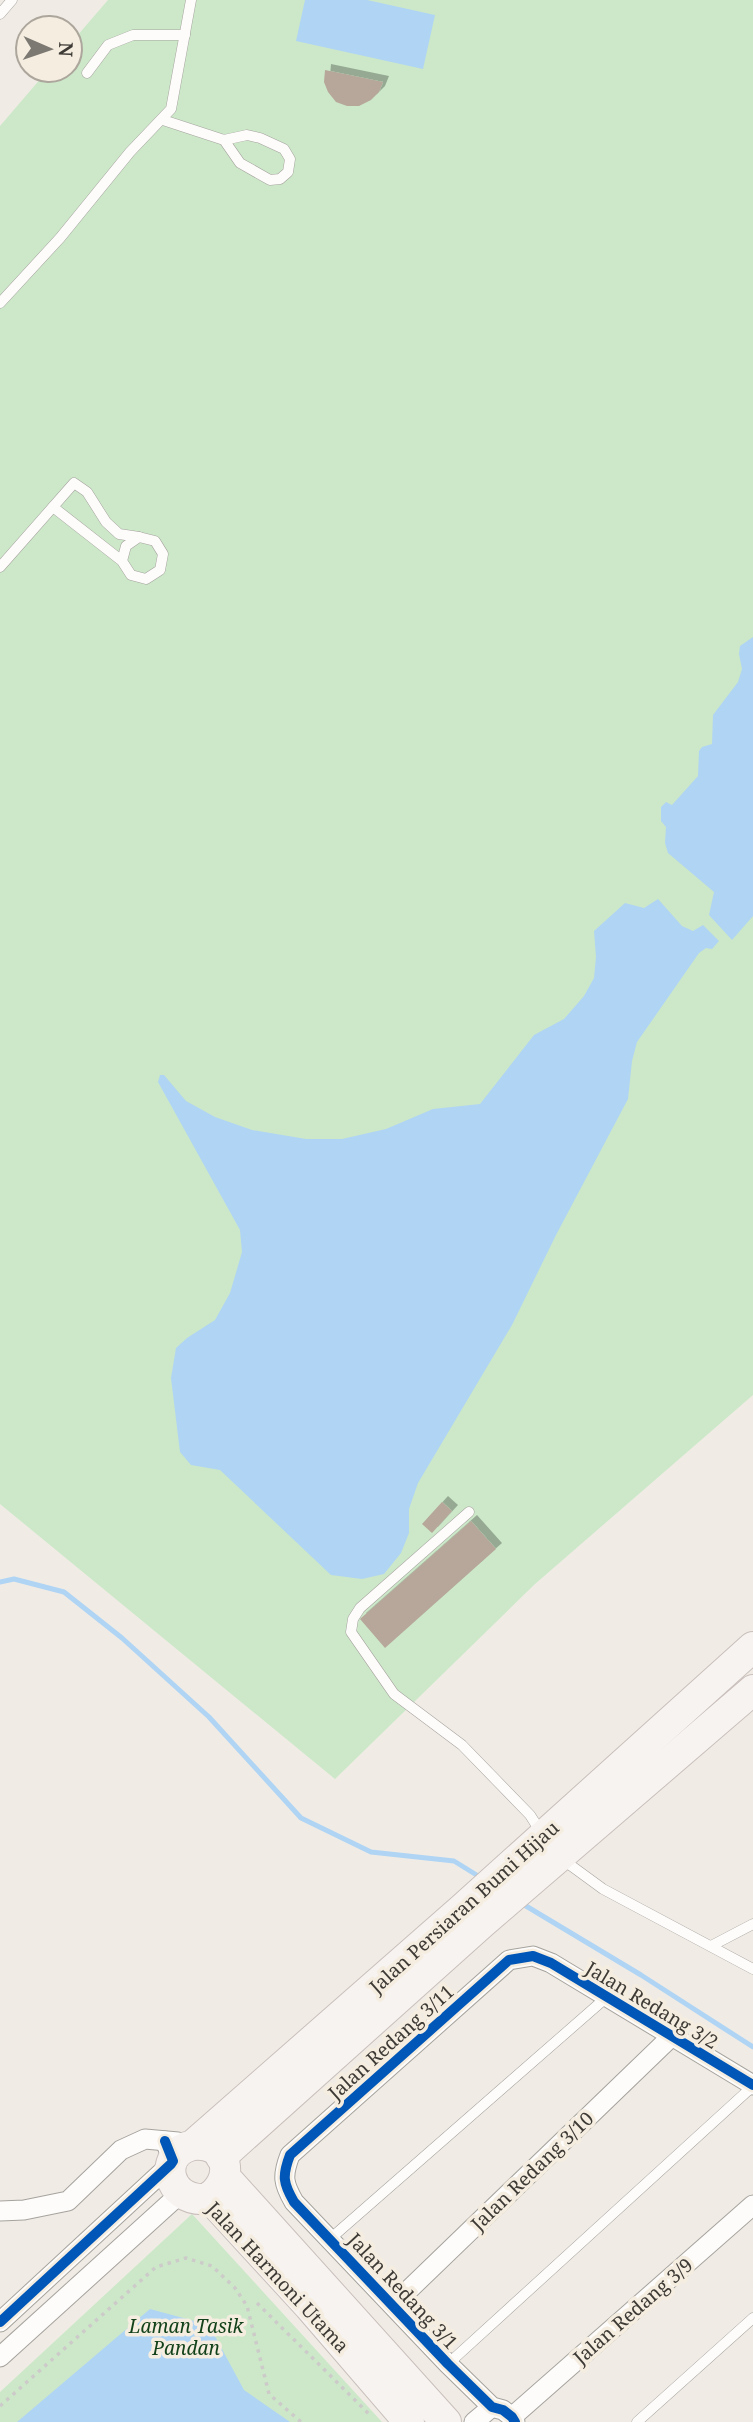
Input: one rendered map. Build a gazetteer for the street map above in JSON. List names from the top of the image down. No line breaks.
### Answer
{"streets":{"main road":["Jalan Persiaran Bumi Hijau","Jalan Harmoni Utama"],"street":["Jalan Redang 3/2","Jalan Redang 3/11","Jalan Redang 3/10","Jalan Redang 3/1","Jalan Redang 3/9"]},"crossings":[["Jalan Persiaran Bumi Hijau","Jalan Harmoni Utama"],["Jalan Redang 3/2","Jalan Redang 3/11"],["Jalan Redang 3/2","Jalan Redang 3/10"],["Jalan Redang 3/11","Jalan Redang 3/1"],["Jalan Redang 3/10","Jalan Redang 3/1"],["Jalan Redang 3/1","Jalan Redang 3/9"]],"parks":["Laman Tasik Pandan"],"north":"right"}
